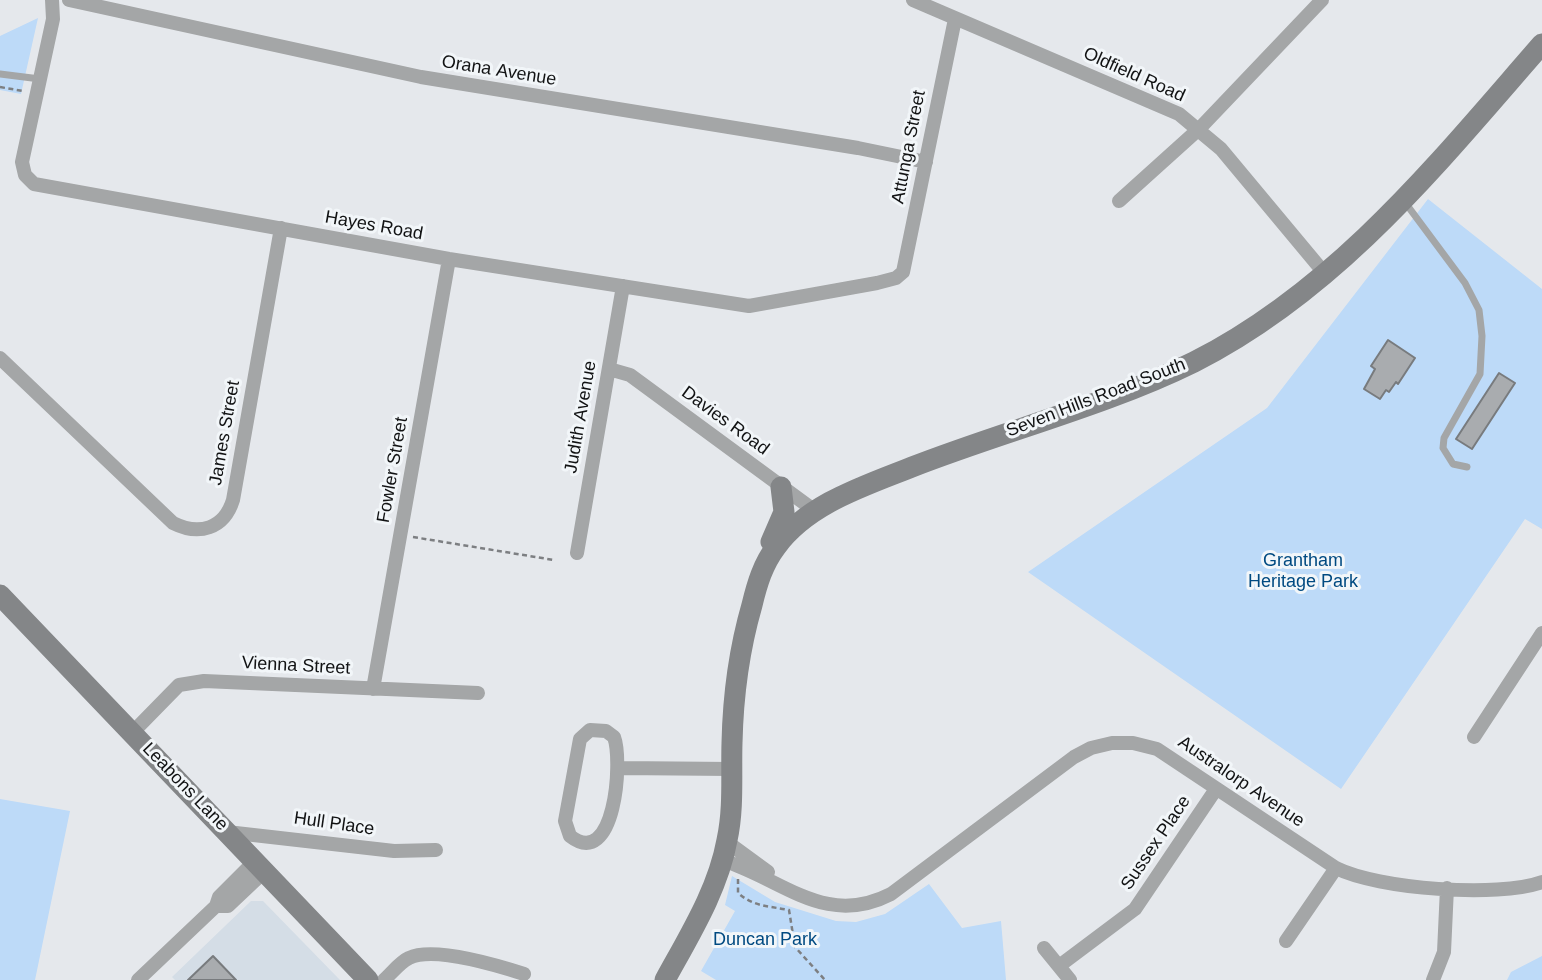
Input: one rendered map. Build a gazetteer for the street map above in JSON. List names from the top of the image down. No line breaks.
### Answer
{"streets":{"street":["Orana Avenue","Oldfield Road","Attunga Street","Hayes Road","Seven Hills Road South","Judith Avenue","Davies Road","James Street","Fowler Street","Vienna Street","Australorp Avenue","Leabons Lane","Hull Place","Sussex Place"]},"crossings":[["Orana Avenue","Attunga Street"],["Oldfield Road","Attunga Street"],["Oldfield Road","Seven Hills Road South"],["Attunga Street","Hayes Road"],["Hayes Road","Judith Avenue"],["Hayes Road","James Street"],["Hayes Road","Fowler Street"],["Seven Hills Road South","Davies Road"],["Seven Hills Road South","Australorp Avenue"],["Judith Avenue","Davies Road"],["Fowler Street","Vienna Street"],["Vienna Street","Leabons Lane"],["Australorp Avenue","Sussex Place"],["Leabons Lane","Hull Place"]],"parks":["Grantham Heritage Park","Duncan Park"]}
